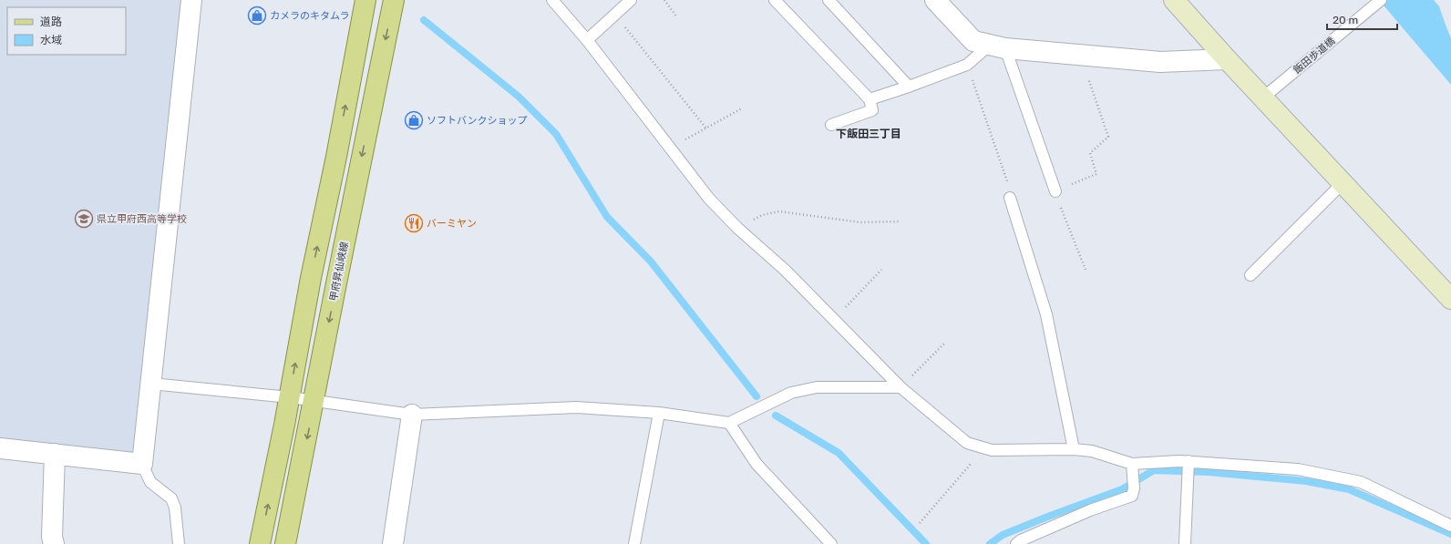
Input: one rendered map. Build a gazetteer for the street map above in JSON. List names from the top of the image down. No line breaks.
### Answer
{"streets":{"main road":["甲府昇仙峡線"],"lane":["飯田歩道橋"]},"districts":["下飯田三丁目"],"places":{"shop":["カメラのキタムラ","ソフトバンクショップ"],"school or university":["県立甲府西高等学校"],"restaurant":["バーミヤン"]},"legend":["道路","水域"],"scale_bar":"20 m"}
